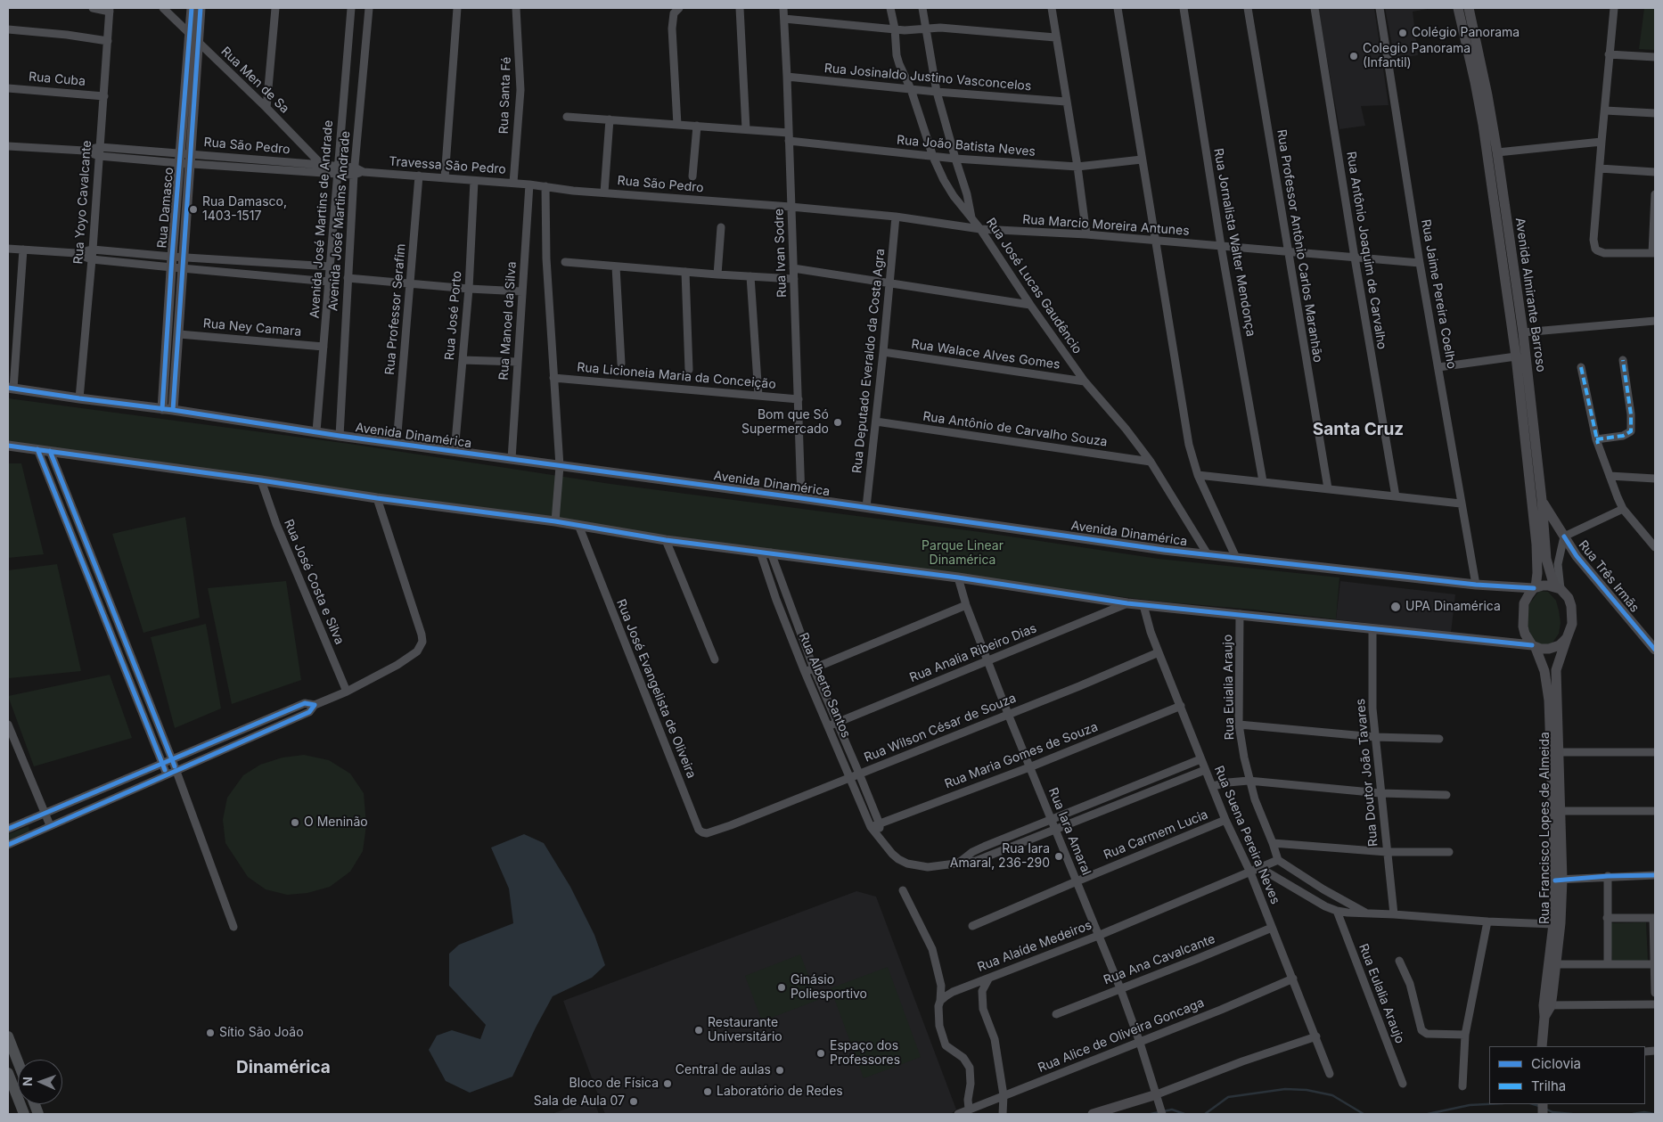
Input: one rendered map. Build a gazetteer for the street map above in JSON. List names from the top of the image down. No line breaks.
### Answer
{"streets":{"main road":["Rua Damasco","Avenida Almirante Barroso","Avenida Dinamérica","Rua Três Irmãs","Rua Francisco Lopes de Almeida"],"street":["Rua Josinaldo Justino Vasconcelos","Rua Cuba","Rua Men de Sa","Rua Santa Fé","Rua São Pedro","Rua João Batista Neves","Travessa São Pedro","Rua Yoyo Cavalcante","Avenida José Martins de Andrade","Avenida José Martins Andrade","Rua Marcio Moreira Antunes","Rua Jornalista Walter Mendonça","Rua Professor Antônio Carlos Maranhão","Rua Antônio Joaquim de Carvalho","Rua Ivan Sodre","Rua José Lucas Gaudêncio","Rua Jaime Pereira Coelho","Rua Professor Serafim","Rua José Porto","Rua Manoel da Silva","Rua Ney Camara","Rua Walace Alves Gomes","Rua Deputado Everaldo da Costa Agra","Rua Licioneia Maria da Conceição","Rua Antônio de Carvalho Souza","Rua José Costa e Silva","Rua Analia Ribeiro Dias","Rua Alberto Santos","Rua Euialia Araujo","Rua José Evangelista de Oliveira","Rua Wilson César de Souza","Rua Maria Gomes de Souza","Rua Doutor João Tavares","Rua Iara Amaral","Rua Carmem Lucia","Rua Suena Pereira Neves","Rua Alaíde Medeiros","Rua Ana Cavalcante","Rua Eulalia Araujo","Rua Alice de Oliveira Goncaga"]},"crossings":[["Rua Josinaldo Justino Vasconcelos","Rua Ivan Sodre"],["Rua Josinaldo Justino Vasconcelos","Rua José Lucas Gaudêncio"],["Rua Cuba","Rua Yoyo Cavalcante"],["Rua Men de Sa","Rua São Pedro"],["Rua Men de Sa","Rua Damasco"],["Rua Santa Fé","Travessa São Pedro"],["Rua São Pedro","Travessa São Pedro"],["Rua São Pedro","Rua Yoyo Cavalcante"],["Rua São Pedro","Rua Damasco"],["Rua São Pedro","Avenida José Martins de Andrade"],["Rua São Pedro","Avenida José Martins Andrade"],["Rua São Pedro","Rua Marcio Moreira Antunes"],["Rua São Pedro","Rua Ivan Sodre"],["Rua São Pedro","Rua Manoel da Silva"],["Rua João Batista Neves","Rua Ivan Sodre"],["Rua João Batista Neves","Rua José Lucas Gaudêncio"],["Travessa São Pedro","Avenida José Martins Andrade"],["Travessa São Pedro","Rua Professor Serafim"],["Travessa São Pedro","Rua José Porto"],["Travessa São Pedro","Rua Manoel da Silva"],["Rua Yoyo Cavalcante","Avenida Dinamérica"],["Rua Damasco","Rua Ney Camara"],["Rua Damasco","Avenida Dinamérica"],["Avenida José Martins de Andrade","Rua Ney Camara"],["Avenida José Martins de Andrade","Avenida Dinamérica"],["Avenida José Martins Andrade","Avenida Dinamérica"],["Rua Marcio Moreira Antunes","Rua Jornalista Walter Mendonça"],["Rua Marcio Moreira Antunes","Rua Professor Antônio Carlos Maranhão"],["Rua Marcio Moreira Antunes","Rua Antônio Joaquim de Carvalho"],["Rua Marcio Moreira Antunes","Rua Ivan Sodre"],["Rua Marcio Moreira Antunes","Rua José Lucas Gaudêncio"],["Rua Marcio Moreira Antunes","Rua Jaime Pereira Coelho"],["Rua Marcio Moreira Antunes","Rua Deputado Everaldo da Costa Agra"],["Rua Ivan Sodre","Rua Licioneia Maria da Conceição"],["Rua Ivan Sodre","Avenida Dinamérica"],["Rua José Lucas Gaudêncio","Rua Walace Alves Gomes"],["Rua José Lucas Gaudêncio","Rua Antônio de Carvalho Souza"],["Rua José Lucas Gaudêncio","Avenida Dinamérica"],["Rua Jaime Pereira Coelho","Avenida Dinamérica"],["Avenida Almirante Barroso","Avenida Dinamérica"],["Avenida Almirante Barroso","Rua Três Irmãs"],["Avenida Almirante Barroso","Rua Francisco Lopes de Almeida"],["Rua Professor Serafim","Avenida Dinamérica"],["Rua José Porto","Avenida Dinamérica"],["Rua Manoel da Silva","Avenida Dinamérica"],["Rua Walace Alves Gomes","Rua Deputado Everaldo da Costa Agra"],["Rua Deputado Everaldo da Costa Agra","Rua Antônio de Carvalho Souza"],["Rua Deputado Everaldo da Costa Agra","Avenida Dinamérica"],["Avenida Dinamérica","Rua Francisco Lopes de Almeida"],["Rua Analia Ribeiro Dias","Rua Alberto Santos"],["Rua Analia Ribeiro Dias","Rua Iara Amaral"],["Rua Alberto Santos","Rua Wilson César de Souza"],["Rua Alberto Santos","Rua Maria Gomes de Souza"],["Rua Alberto Santos","Rua Iara Amaral"],["Rua Alberto Santos","Rua Suena Pereira Neves"],["Rua Euialia Araujo","Rua Alaíde Medeiros"],["Rua José Evangelista de Oliveira","Rua Wilson César de Souza"],["Rua Wilson César de Souza","Rua Iara Amaral"],["Rua Wilson César de Souza","Rua Suena Pereira Neves"],["Rua Maria Gomes de Souza","Rua Iara Amaral"],["Rua Maria Gomes de Souza","Rua Suena Pereira Neves"],["Rua Iara Amaral","Rua Carmem Lucia"],["Rua Iara Amaral","Rua Alaíde Medeiros"],["Rua Iara Amaral","Rua Ana Cavalcante"],["Rua Iara Amaral","Rua Alice de Oliveira Goncaga"],["Rua Carmem Lucia","Rua Suena Pereira Neves"],["Rua Suena Pereira Neves","Rua Alaíde Medeiros"],["Rua Suena Pereira Neves","Rua Ana Cavalcante"],["Rua Suena Pereira Neves","Rua Alice de Oliveira Goncaga"]],"districts":["Santa Cruz","Dinamérica"],"parks":["Parque Linear Dinamérica"],"places":["Colégio Panorama","Colegio Panorama (Infantil)","Rua Damasco, 1403-1517","Bom que Só Supermercado","UPA Dinamérica","O Meninão","Rua Iara Amaral, 236-290","Ginásio Poliesportivo","Restaurante Universitário","Sítio São João","Espaço dos Professores","Central de aulas","Bloco de Física","Laboratório de Redes","Sala de Aula 07"],"legend":["Ciclovia","Trilha"],"north":"left"}
